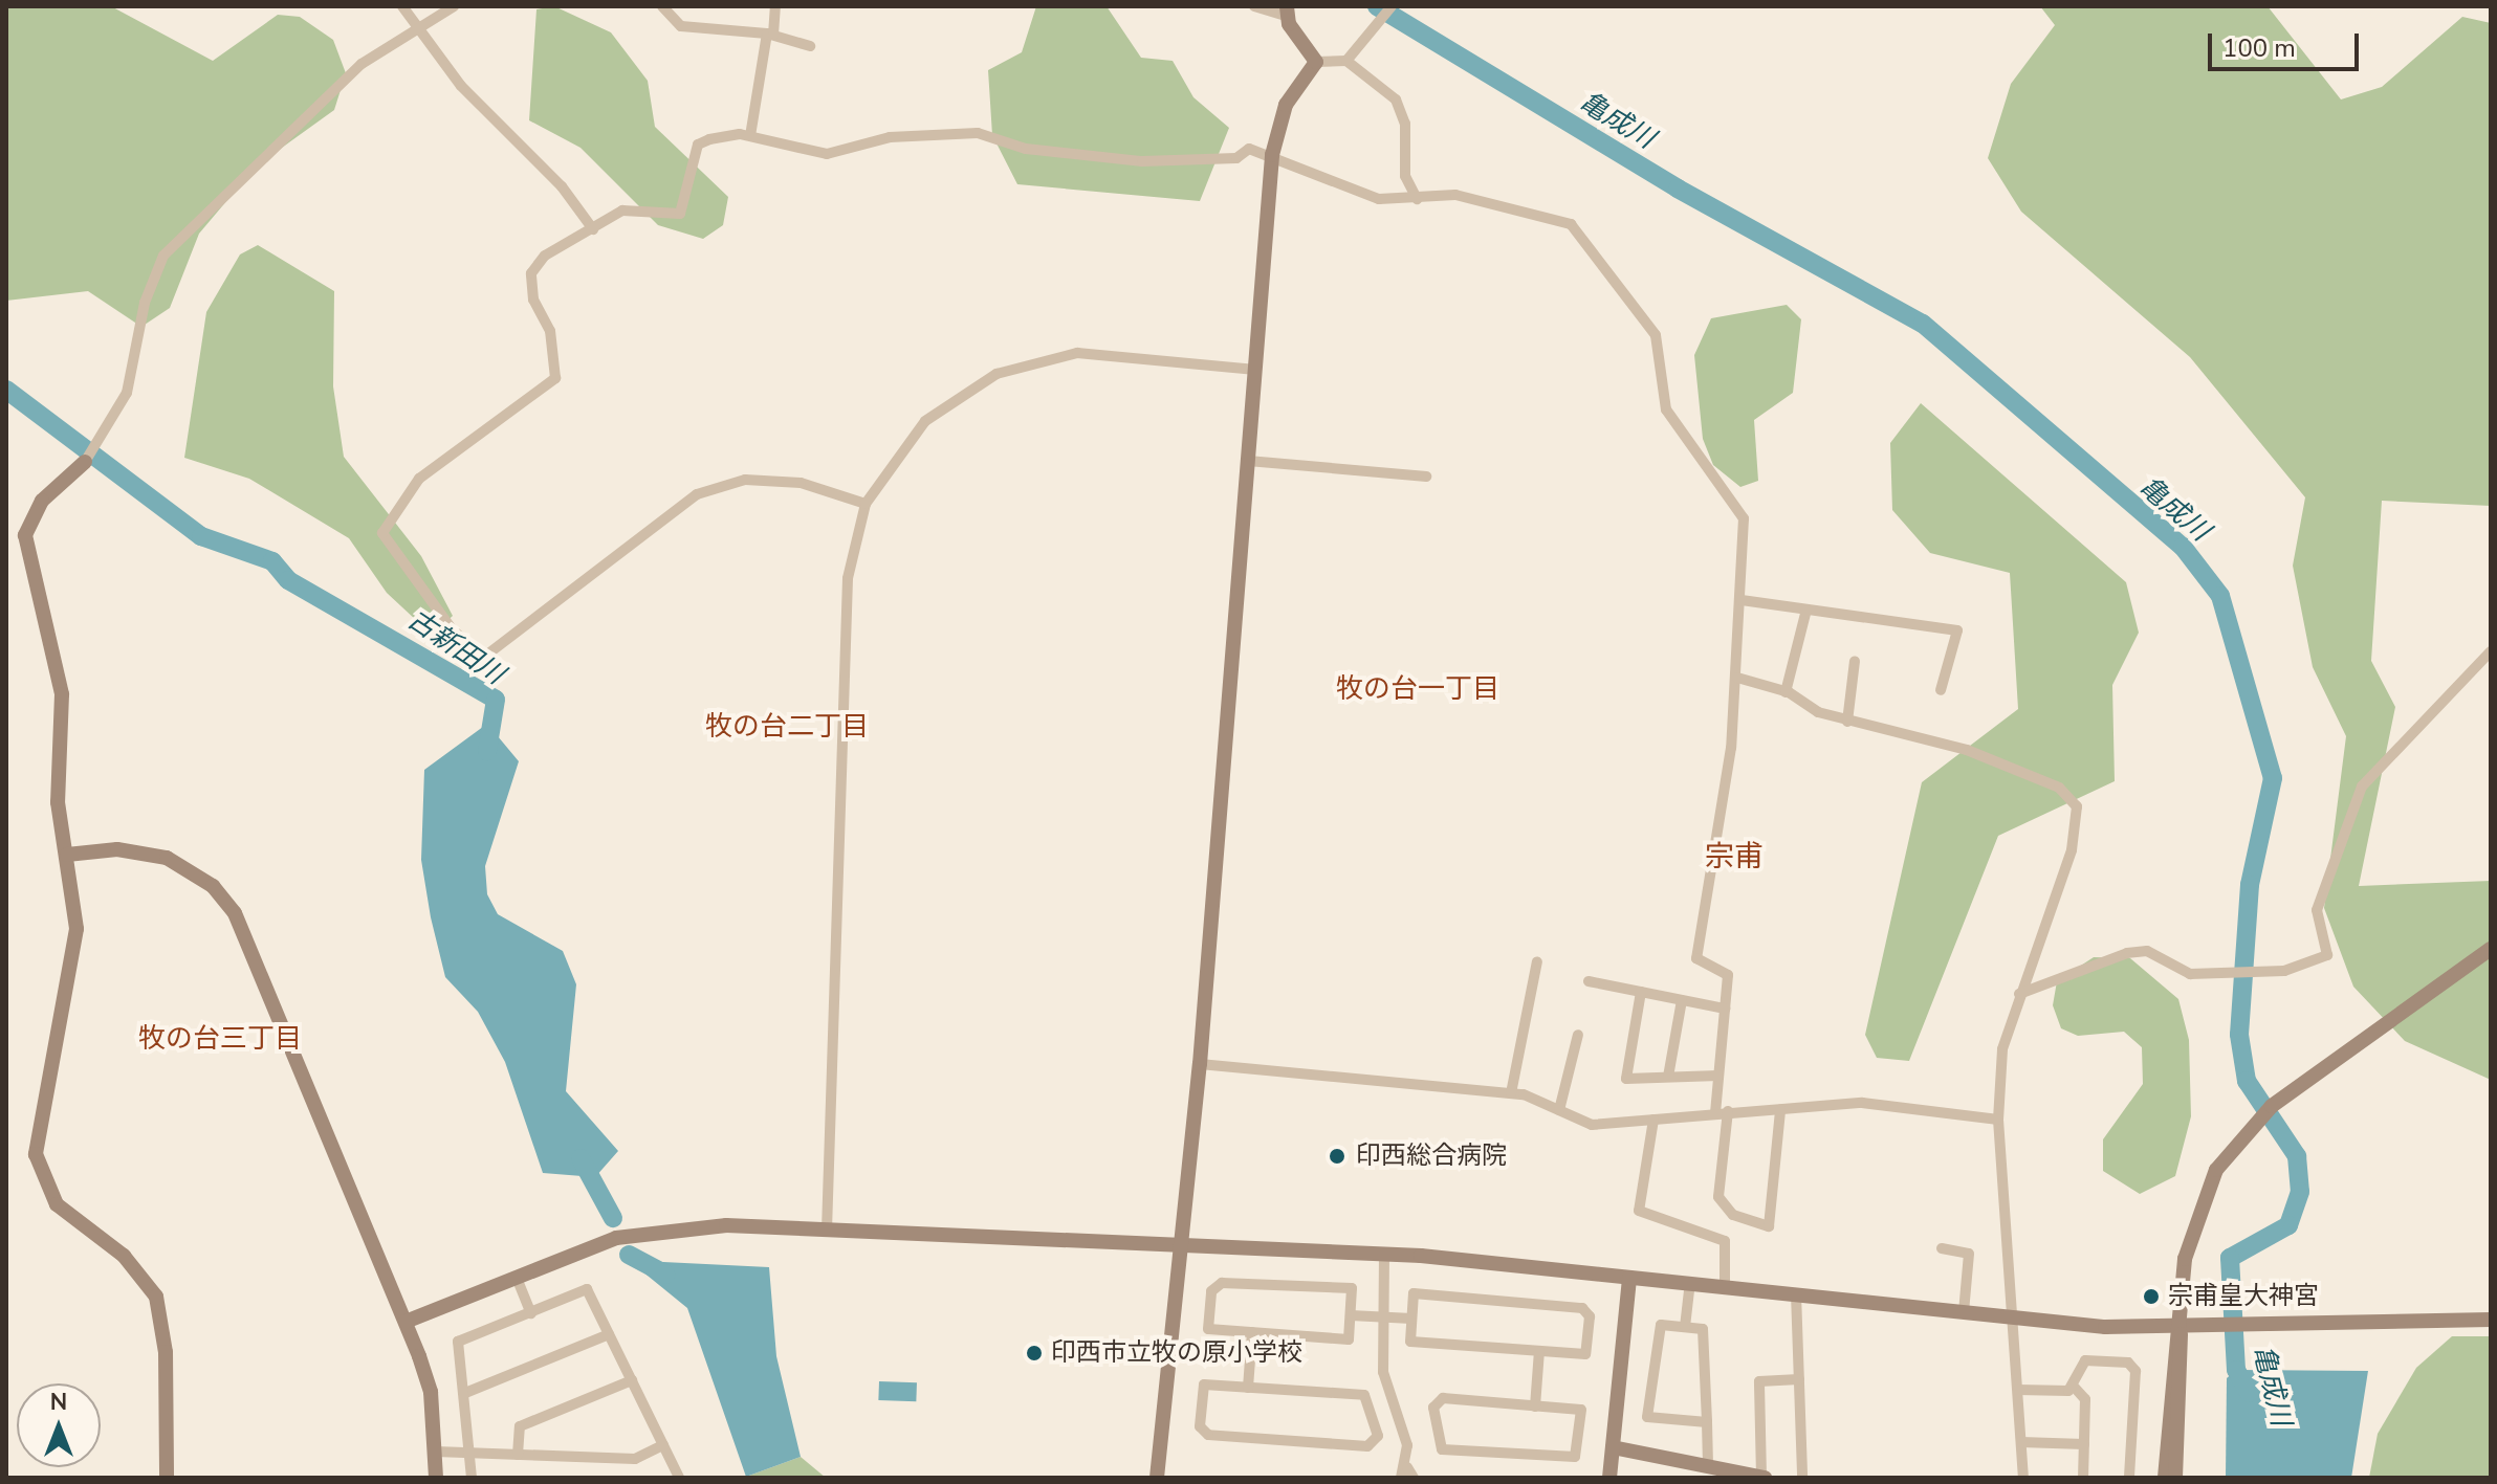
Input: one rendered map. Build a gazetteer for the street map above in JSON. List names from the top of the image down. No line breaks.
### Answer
{"districts":["牧の台一丁目","牧の台二丁目","宗甫","牧の台三丁目"],"water":["亀成川","古新田川"],"places":["印西総合病院","宗甫皇大神宮","印西市立牧の原小学校"],"scale_bar":"100 m","north":"top"}
